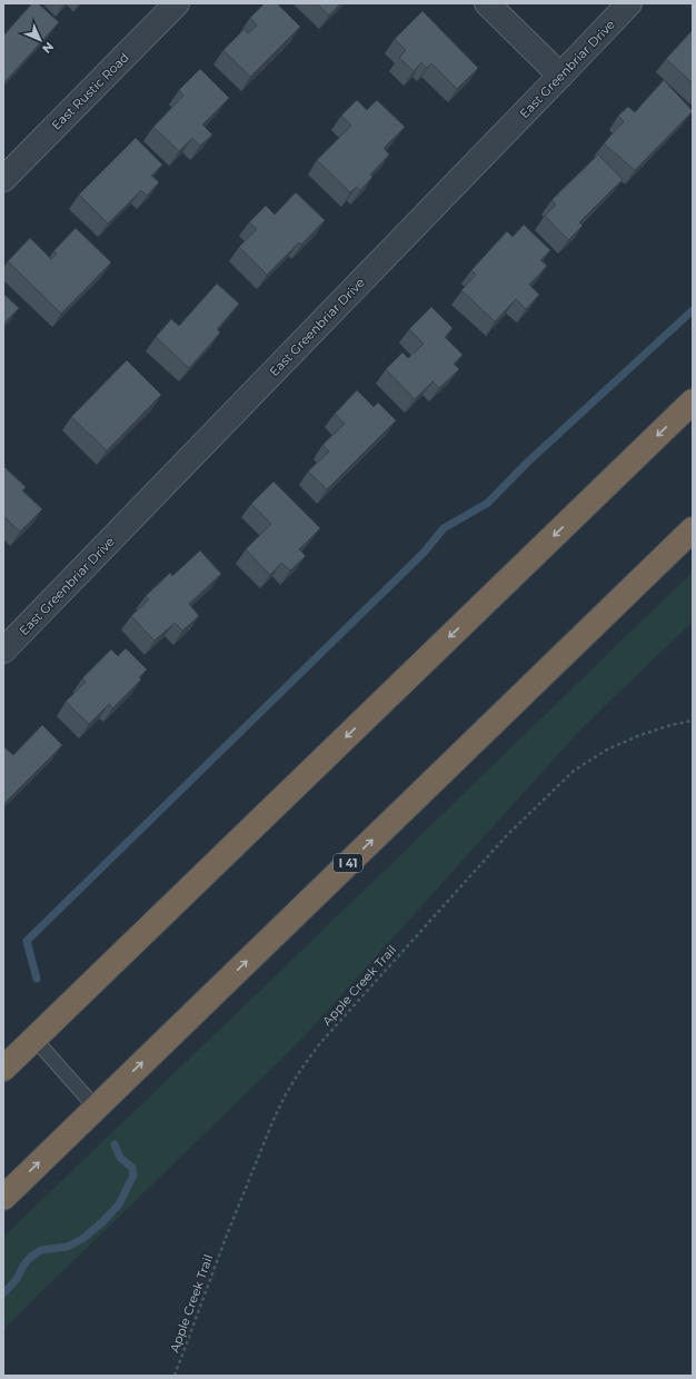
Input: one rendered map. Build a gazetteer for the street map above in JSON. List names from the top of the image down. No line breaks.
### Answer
{"streets":{"highway":["I 41"],"street":["East Greenbriar Drive","East Rustic Road"],"path":["Apple Creek Trail"]},"north":"bottom right"}
